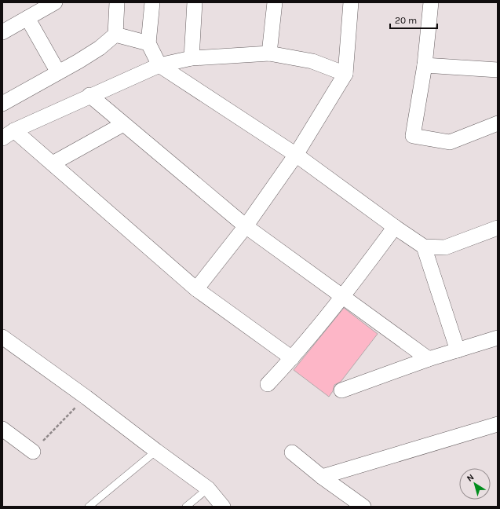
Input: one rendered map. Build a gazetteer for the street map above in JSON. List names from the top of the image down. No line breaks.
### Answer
{"scale_bar":"20 m","north":"top left"}
